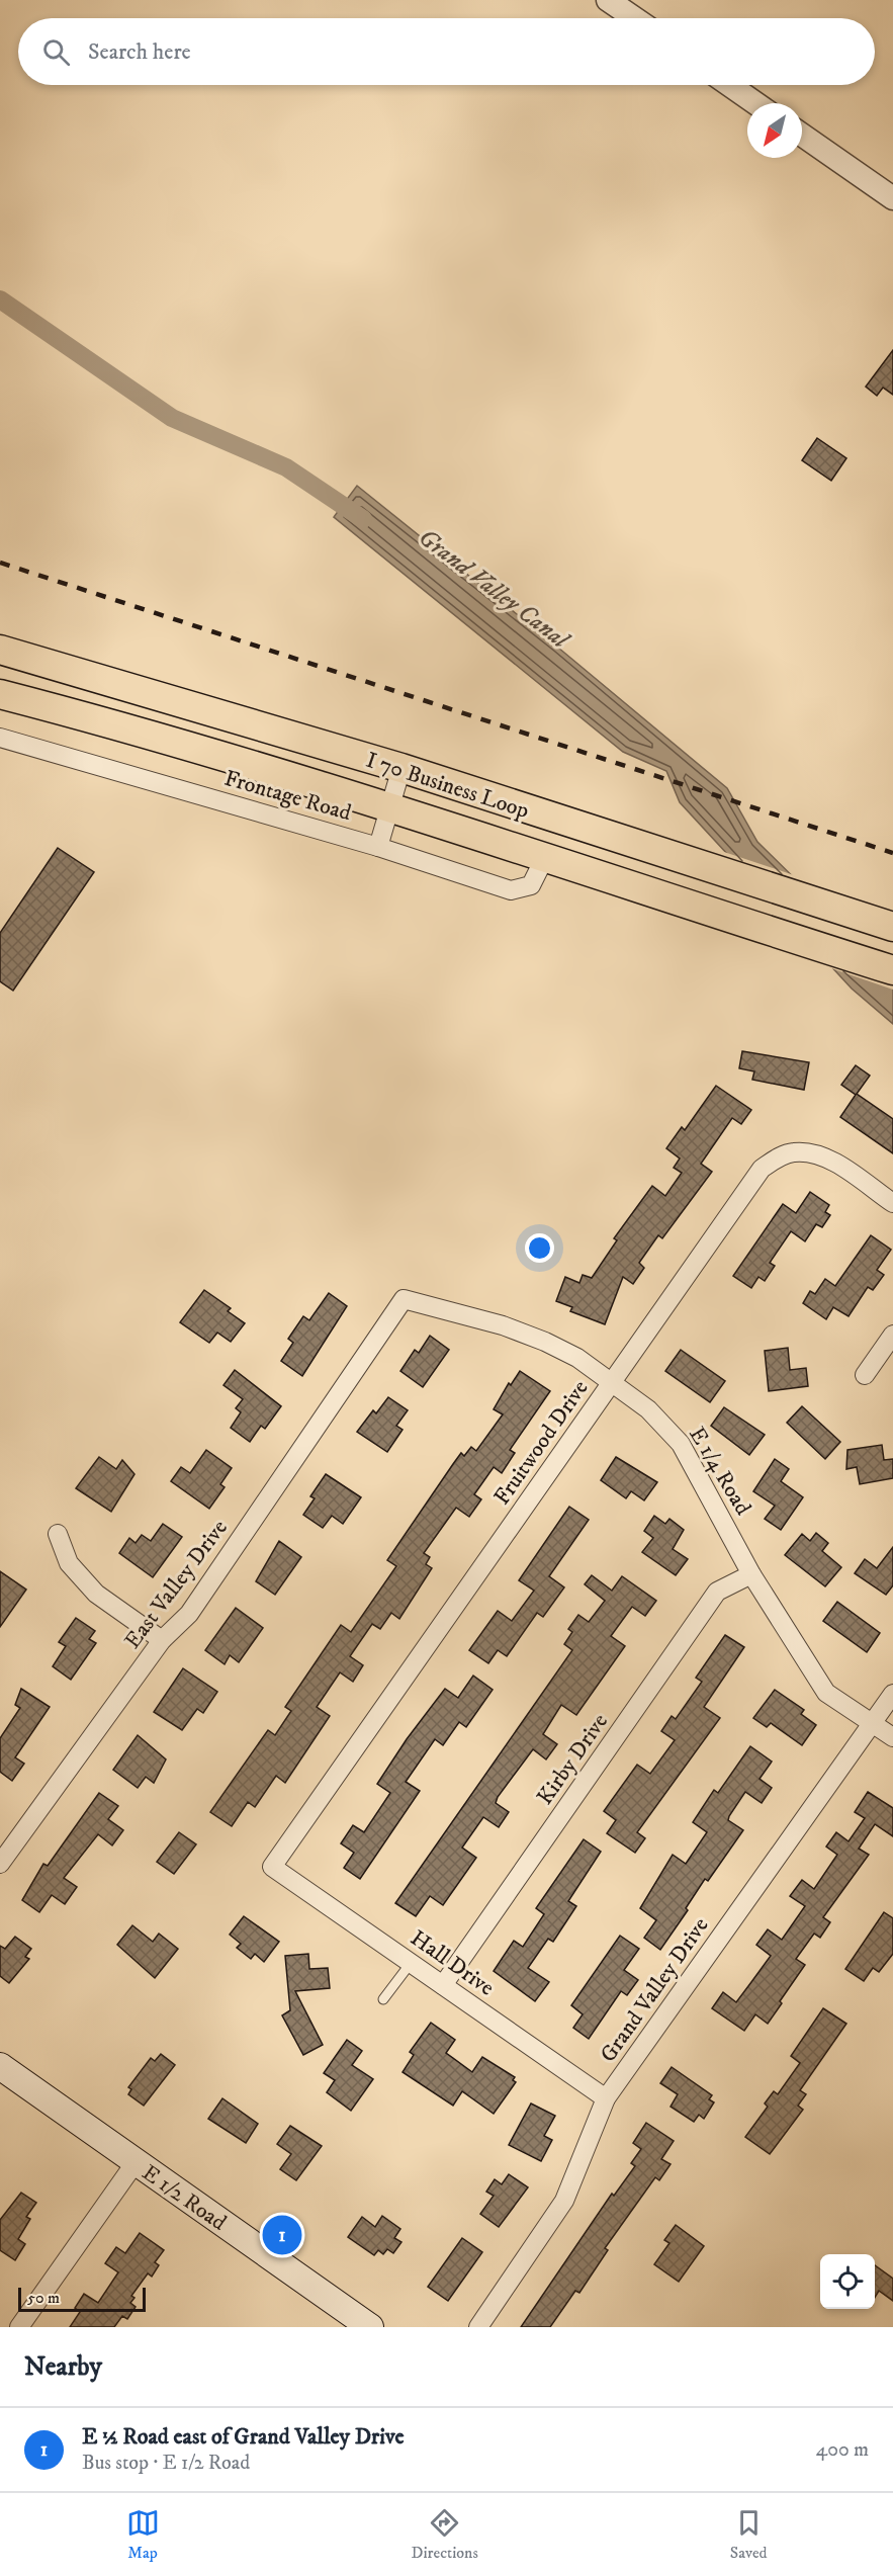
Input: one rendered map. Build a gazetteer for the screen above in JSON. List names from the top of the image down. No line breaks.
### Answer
{"streets":{"main road":["I 70 Business Loop","E 1/2 Road"],"street":["Frontage Road","Fruitwood Drive","E 1/4 Road","East Valley Drive","Kirby Drive","Hall Drive","Grand Valley Drive"]},"crossings":[["I 70 Business Loop","Frontage Road"],["Fruitwood Drive","E 1/4 Road"],["Fruitwood Drive","Hall Drive"],["E 1/4 Road","East Valley Drive"],["E 1/4 Road","Kirby Drive"],["E 1/4 Road","Grand Valley Drive"],["Kirby Drive","Hall Drive"],["Hall Drive","Grand Valley Drive"]],"water":["Grand Valley Canal"],"scale_bar":"50 m","north":"bottom left","page":{"search":"Search here","pins":"1","scale":"50 m","heading":"Nearby","list":[{"mark":"1","name":"E ½ Road east of Grand Valley Drive","note":"Bus stop · E 1/2 Road","value":"400 m"}],"nav":["Map","Directions","Saved"]}}
